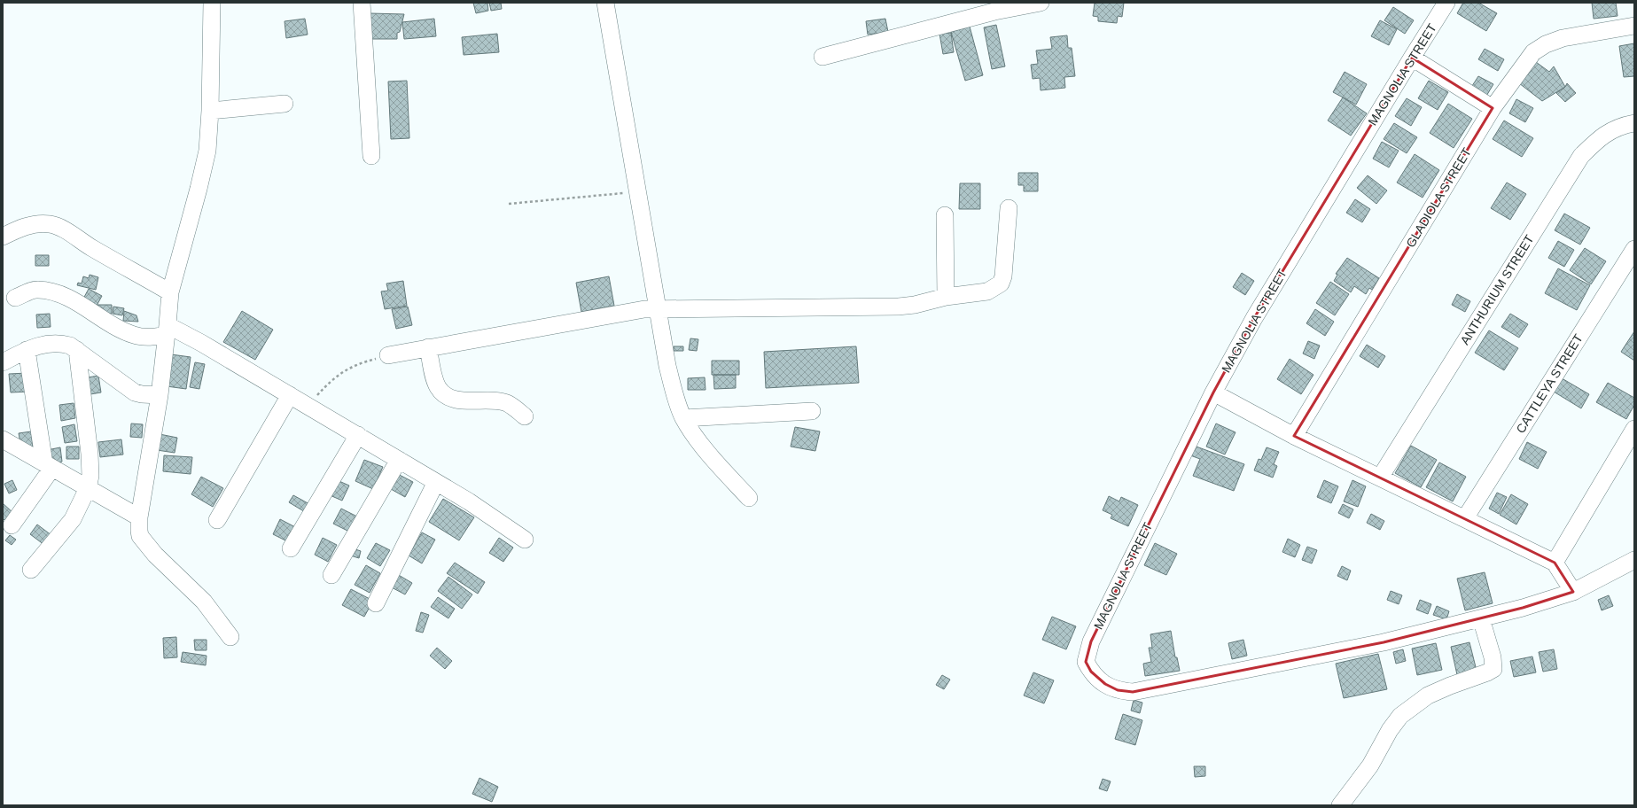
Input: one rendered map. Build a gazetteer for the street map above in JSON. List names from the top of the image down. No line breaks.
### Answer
{"streets":{"street":["MAGNOLIA STREET","GLADIOLA STREET","ANTHURIUM STREET","CATTLEYA STREET"]}}
